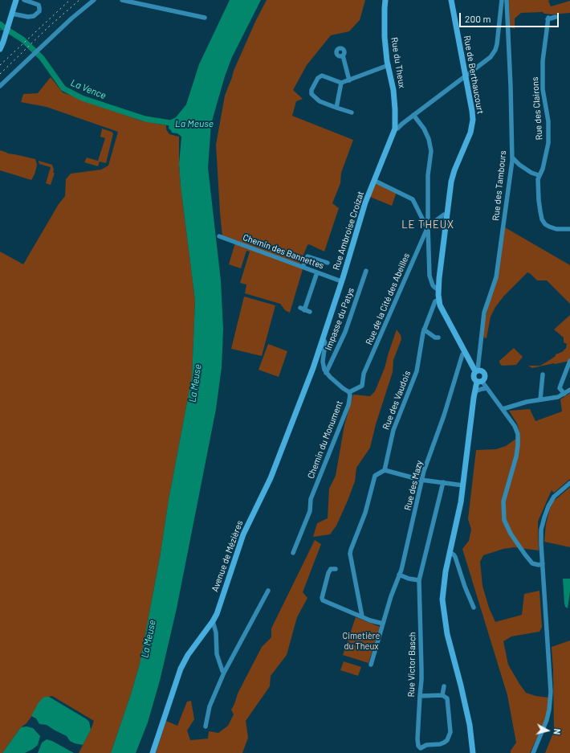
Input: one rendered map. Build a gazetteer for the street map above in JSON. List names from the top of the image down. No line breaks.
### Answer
{"streets":{"main road":["Rue du Theux","Rue de Berthaucourt","Rue Ambroise Croizat","Avenue de Mézières"],"street":["Rue des Clairons","Rue des Tambours","Chemin des Bannettes","Rue de la Cité des Abeilles","Impasse du Patys","Rue des Vaudois","Chemin du Monument","Rue des Mazy","Rue Victor Basch"]},"crossings":[["Rue du Theux","Rue Ambroise Croizat"],["Rue de Berthaucourt","Rue des Tambours"],["Rue de Berthaucourt","Rue de la Cité des Abeilles"],["Rue de Berthaucourt","Rue des Vaudois"],["Rue de Berthaucourt","Rue des Mazy"],["Rue Ambroise Croizat","Chemin des Bannettes"],["Rue Ambroise Croizat","Avenue de Mézières"],["Rue de la Cité des Abeilles","Chemin du Monument"],["Impasse du Patys","Chemin du Monument"]],"districts":["LE THEUX"],"water":["La Vence","La Meuse"],"parks":["Cimetière du Theux"],"scale_bar":"200 m","north":"right"}
